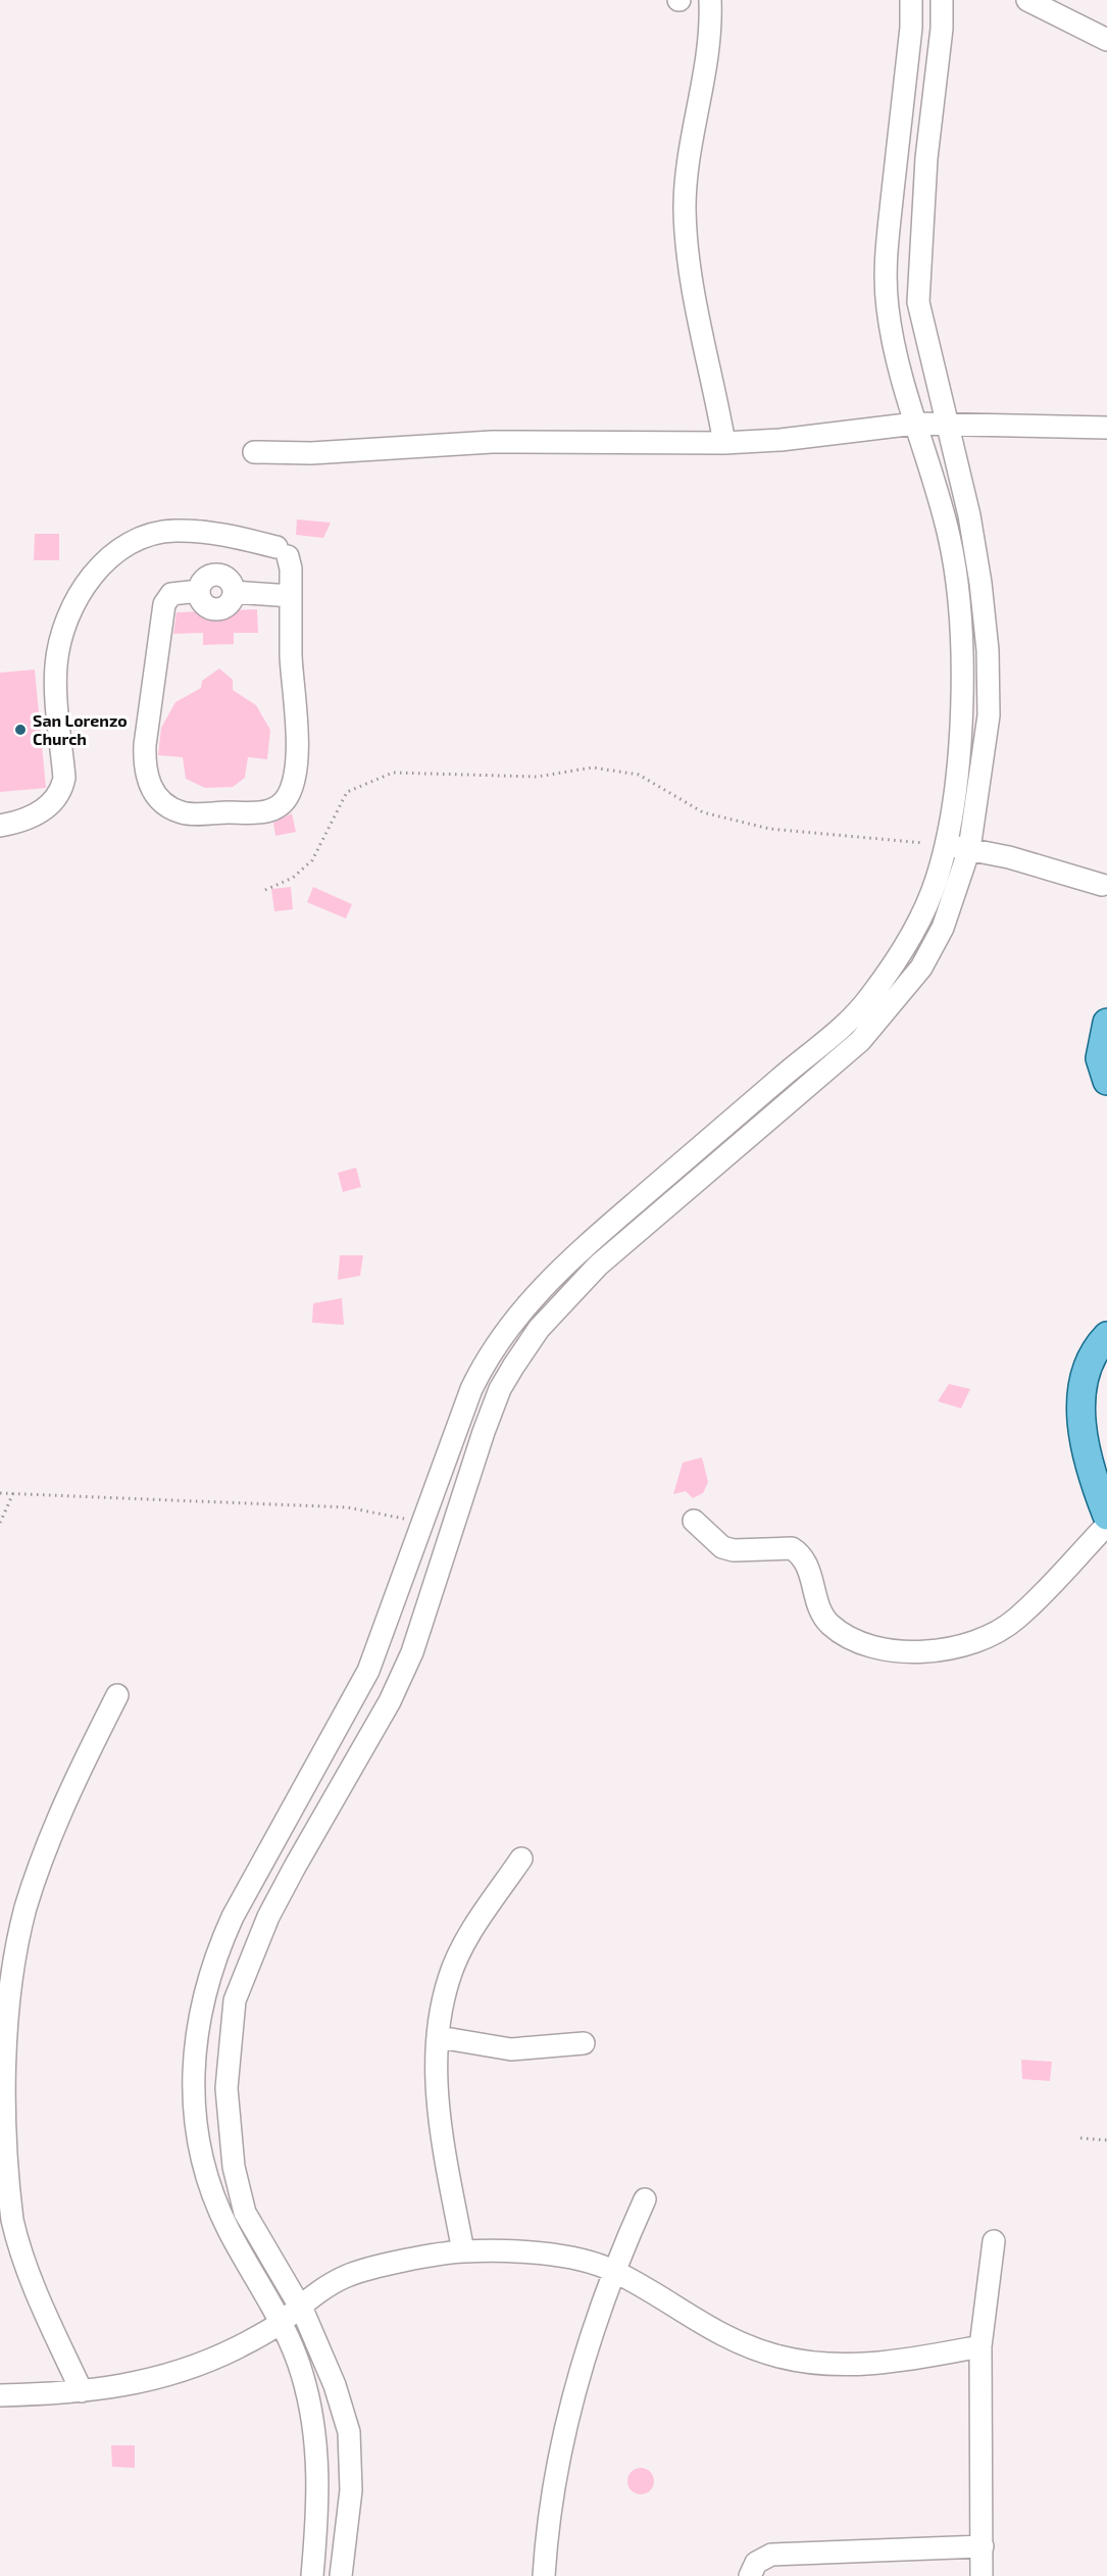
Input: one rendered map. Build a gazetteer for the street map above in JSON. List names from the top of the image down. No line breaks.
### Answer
{"places":["San Lorenzo Church"]}
